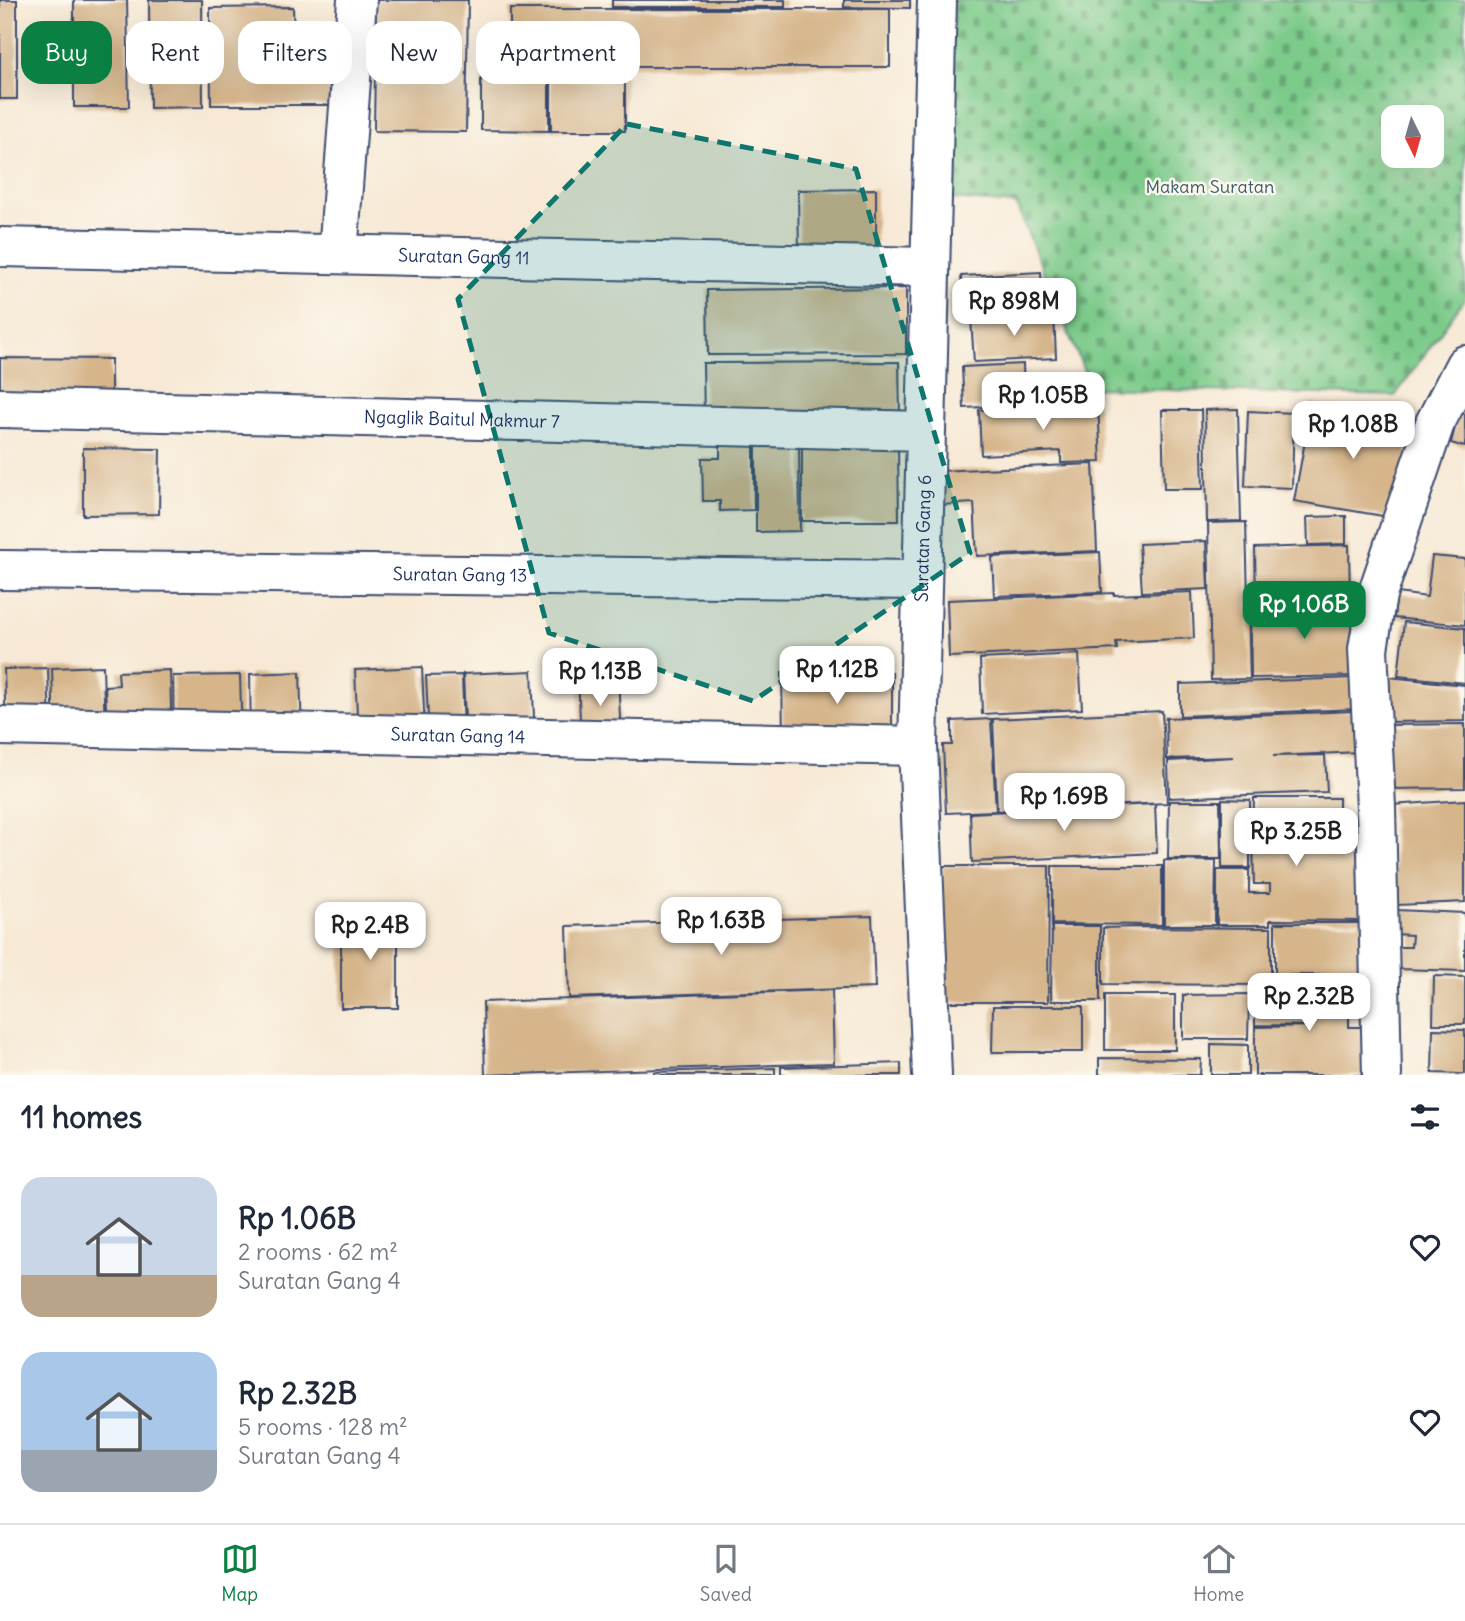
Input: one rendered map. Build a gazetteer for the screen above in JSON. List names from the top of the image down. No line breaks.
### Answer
{"streets":{"street":["Suratan Gang 11","Ngaglik Baitul Makmur 7","Suratan Gang 6","Suratan Gang 13","Suratan Gang 14"]},"crossings":[["Suratan Gang 11","Suratan Gang 6"],["Ngaglik Baitul Makmur 7","Suratan Gang 6"],["Suratan Gang 6","Suratan Gang 13"],["Suratan Gang 6","Suratan Gang 14"]],"parks":["Makam Suratan"],"north":"bottom","page":{"chip":["Buy","Rent","Filters","New","Apartment"],"price":["Rp 898M","Rp 1.05B","Rp 1.08B","Rp 1.06B","Rp 1.12B","Rp 1.13B","Rp 1.69B","Rp 3.25B","Rp 1.63B","Rp 2.4B","Rp 2.32B"],"heading":"11 homes","list":[{"name":"Rp 1.06B","note":"2 rooms · 62 m² · Suratan Gang 4"},{"name":"Rp 2.32B","note":"5 rooms · 128 m² · Suratan Gang 4"}],"tabs":["Map","Saved","Home"]}}
